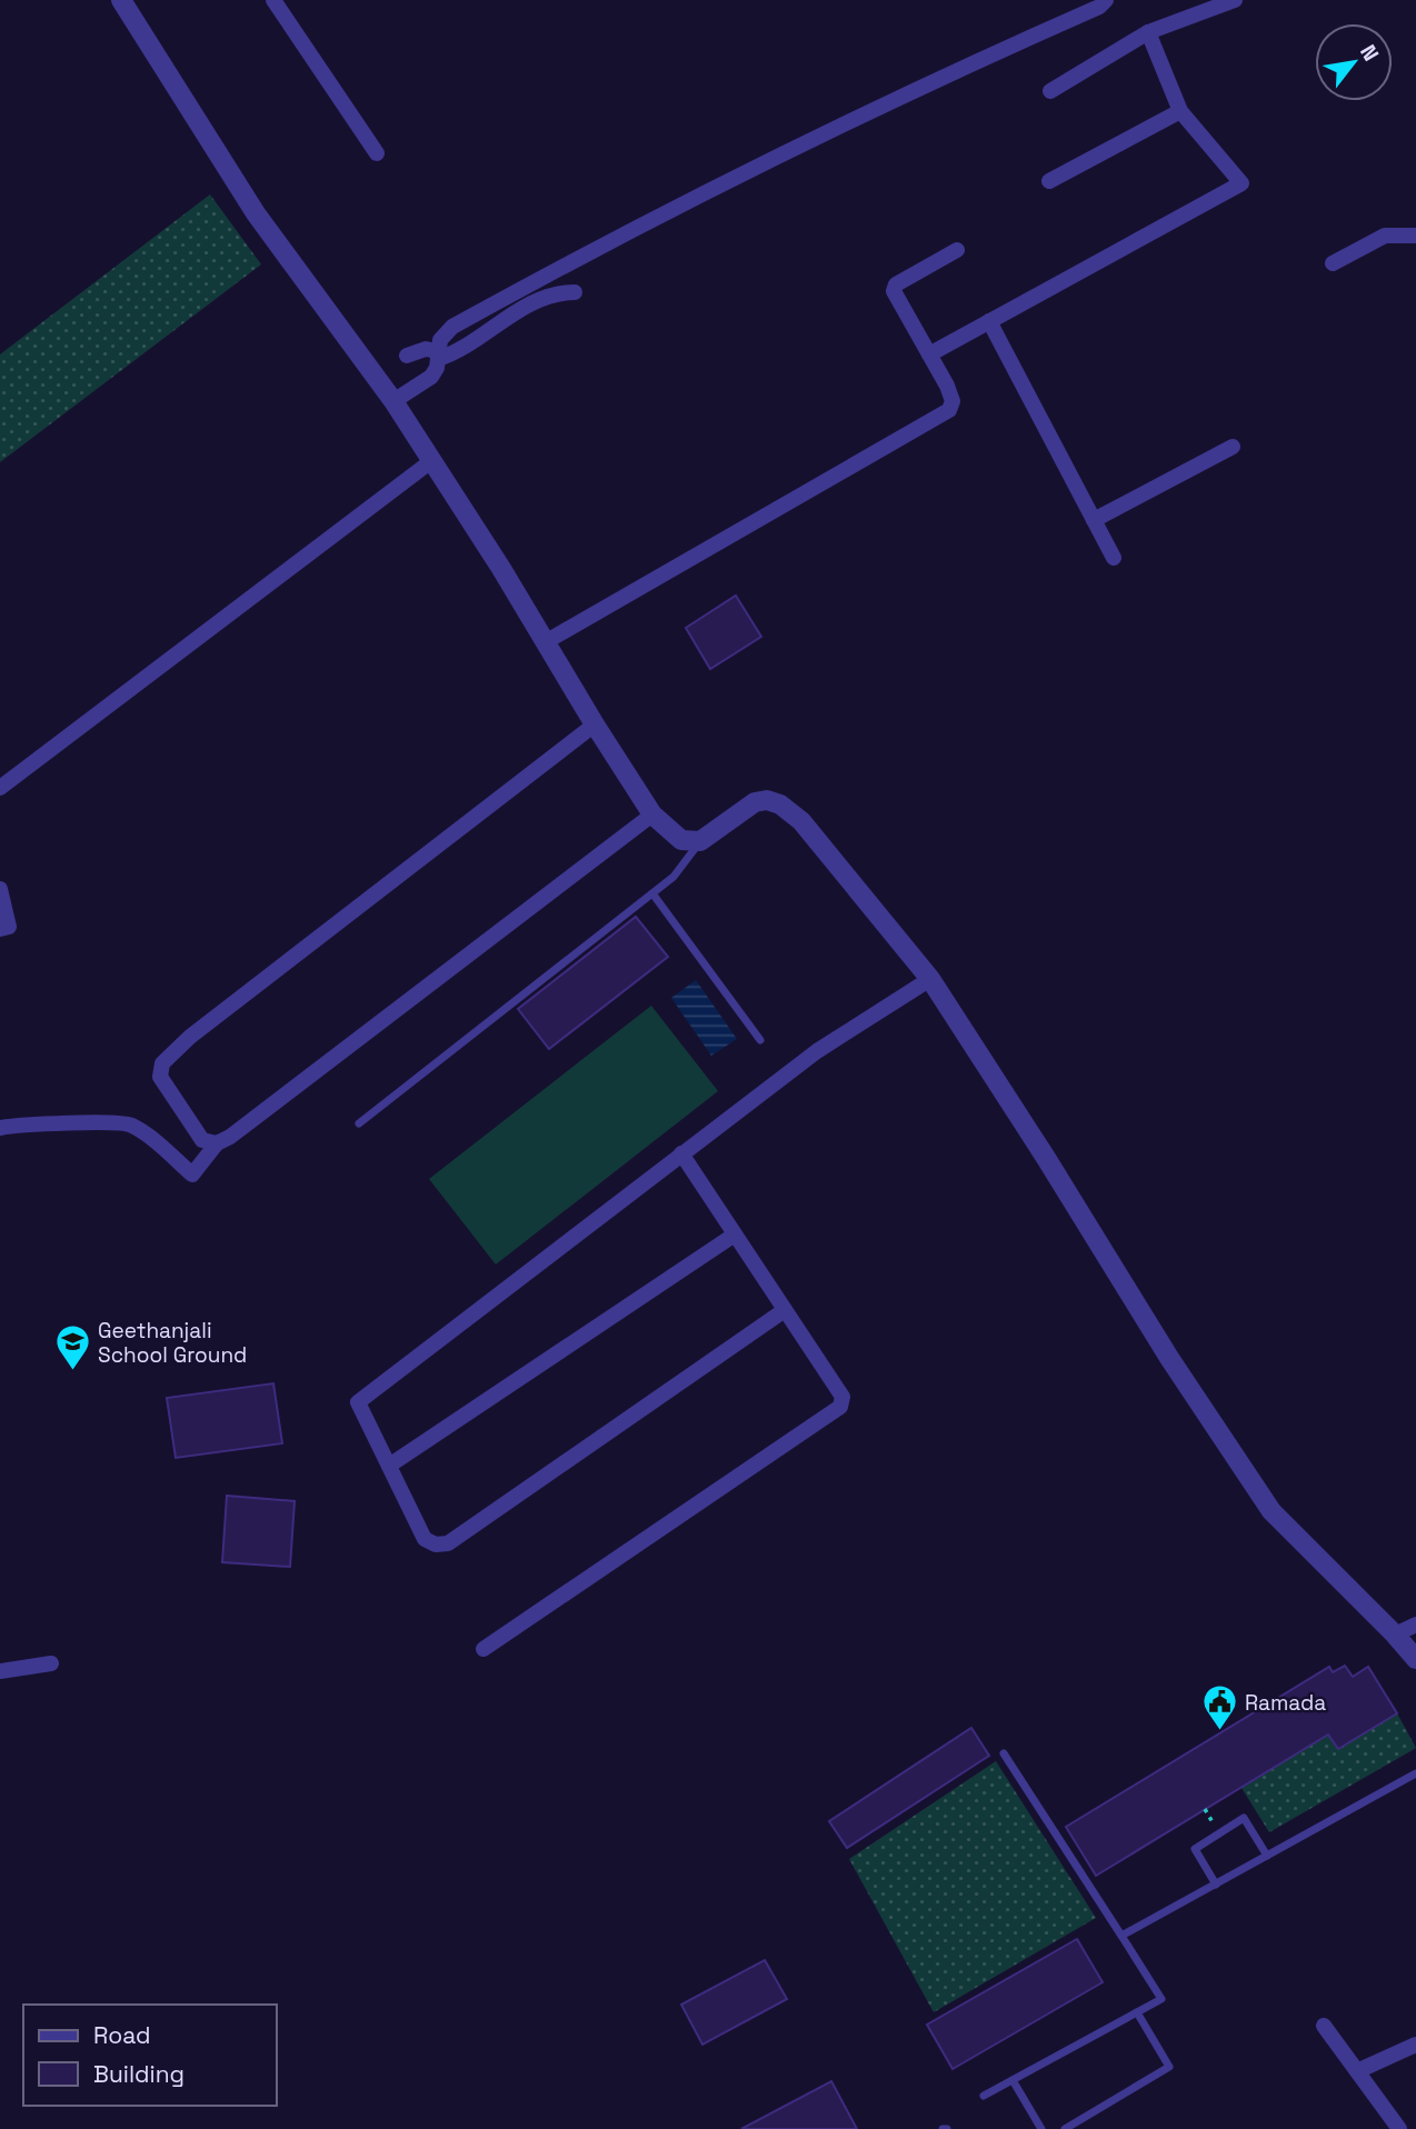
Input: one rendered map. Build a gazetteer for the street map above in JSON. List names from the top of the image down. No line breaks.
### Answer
{"places":{"school or university":["Geethanjali School Ground"],"public building":["Ramada"]},"legend":["Road","Building"],"north":"top right"}
